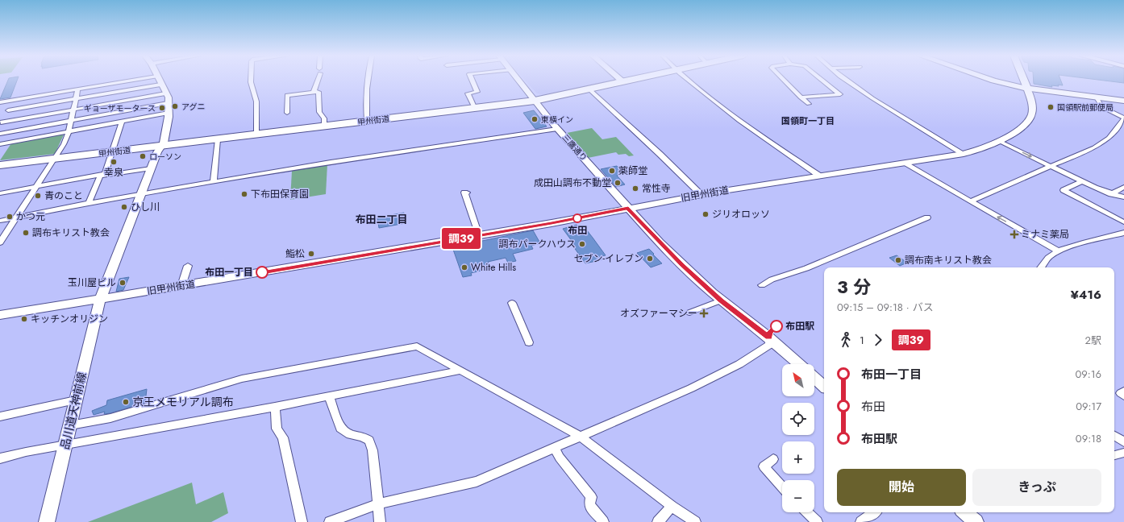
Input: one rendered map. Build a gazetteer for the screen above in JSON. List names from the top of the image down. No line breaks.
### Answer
{"streets":{"highway":["甲州街道"],"main road":["三鷹通り","旧甲州街道","品川道天神前線"]},"crossings":[["甲州街道","三鷹通り"],["甲州街道","品川道天神前線"],["三鷹通り","旧甲州街道"],["旧甲州街道","品川道天神前線"]],"districts":["国領町一丁目","布田二丁目"],"places":{"other":["アグニ","国領駅前郵便局","ギョーザモータース","東横イン","ローソン","幸泉","薬師堂","成田山調布不動堂","常性寺","下布田保育園","青のこと","ひし川","ジリオロッソ","かつ元","布田","調布キリスト教会","調布パークハウス","鮨松","セブン-イレブン","調布南キリスト教会","White Hills","布田一丁目","玉川屋ビル","キッチンオリジン","布田駅","京王メモリアル調布"],"health":["ミナミ薬局","オズファーマシー"]},"lines":["bus line 調39"],"north":"top left","page":{"on_map":"調39","heading":["3 分","09:15 – 09:18 · バス","¥416"],"legs":["1","調39","2駅"],"list":[{"name":"布田一丁目","value":"09:16"},{"name":"布田","value":"09:17"},{"name":"布田駅","value":"09:18"}],"map_buttons":["+","−"],"buttons":["開始","きっぷ"]}}
